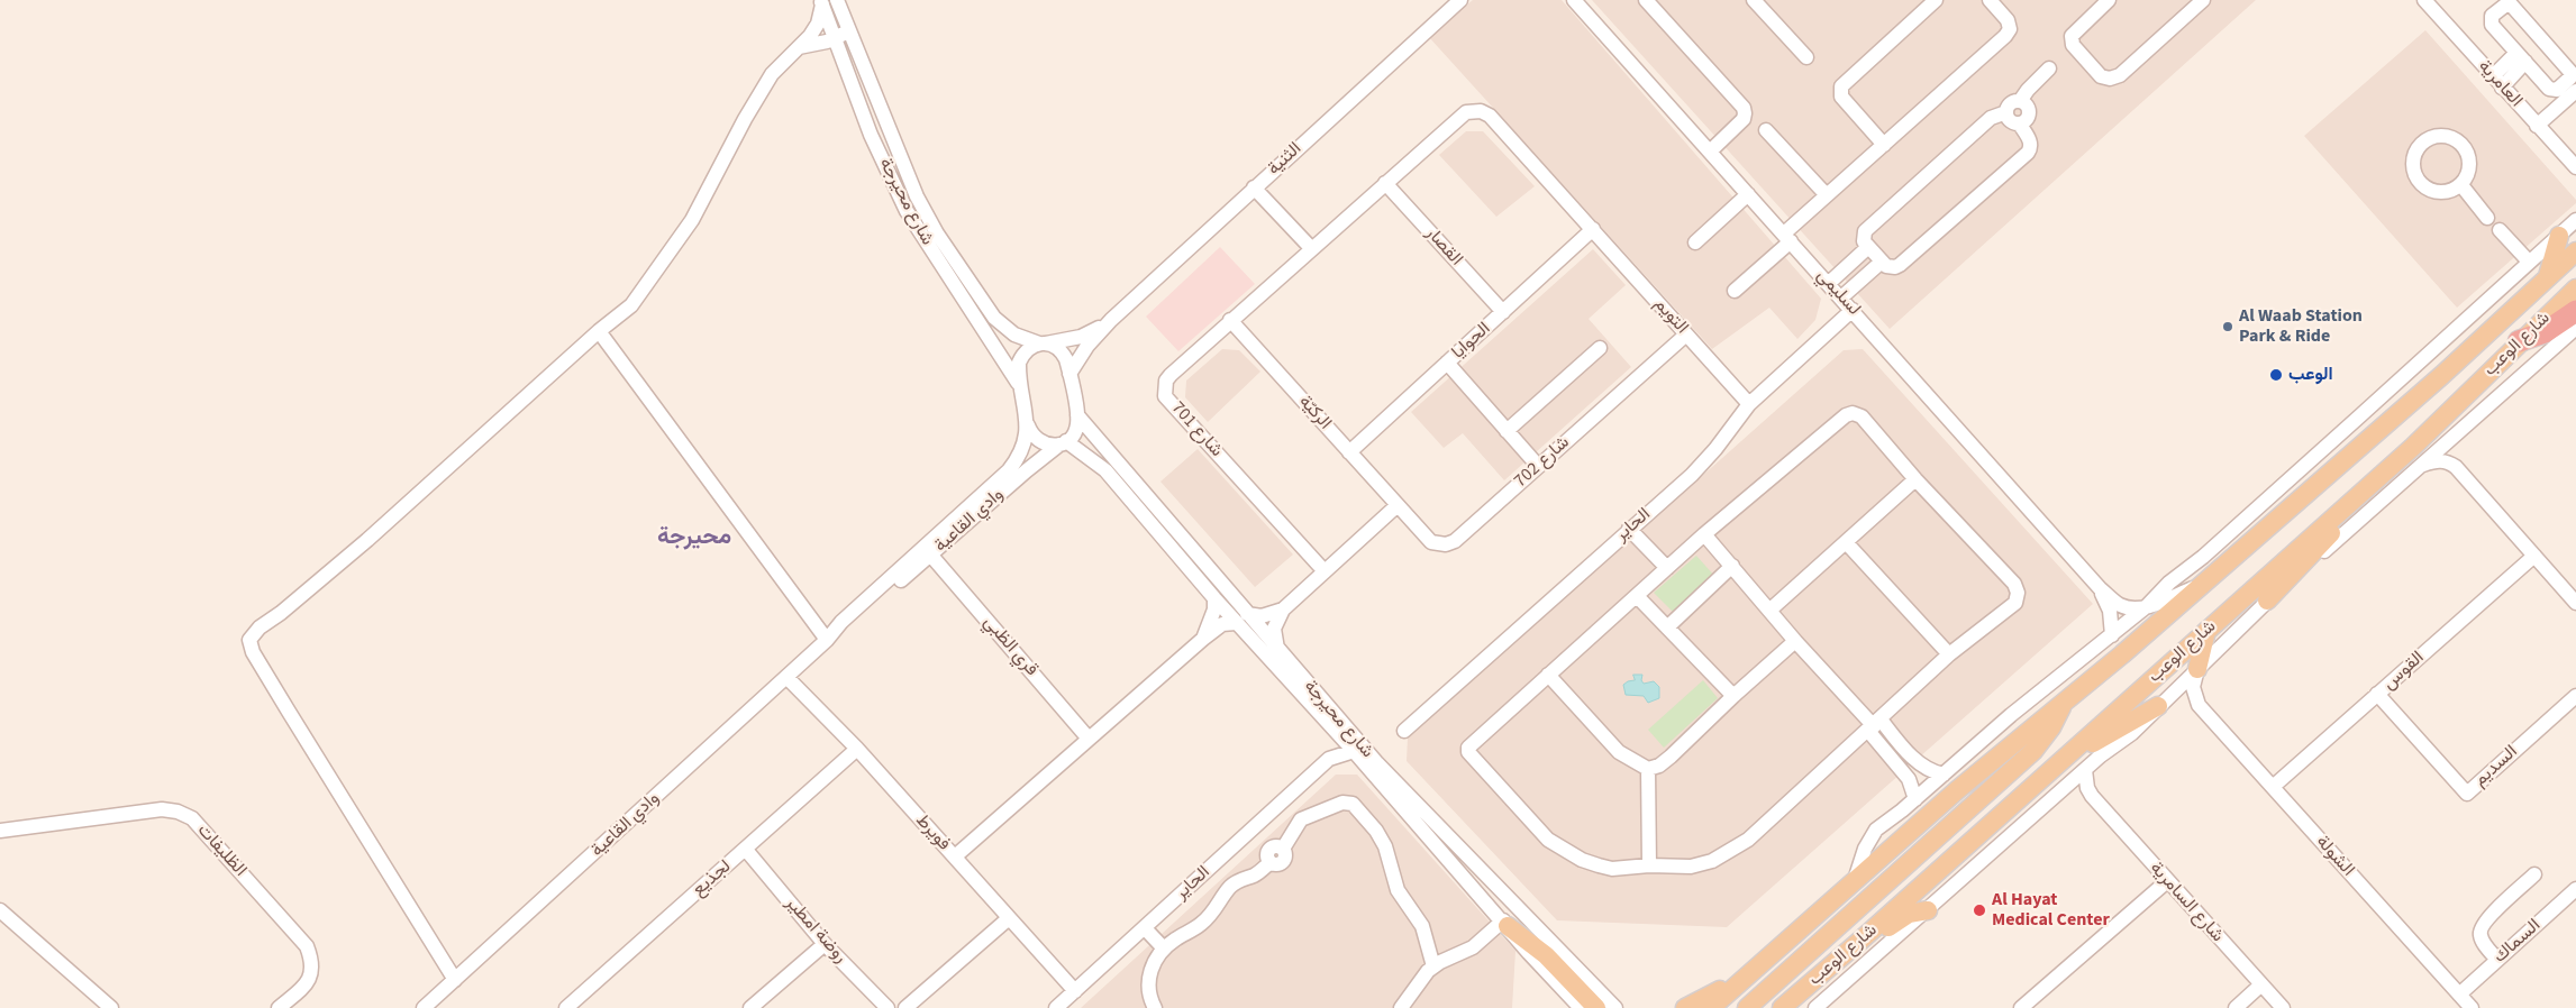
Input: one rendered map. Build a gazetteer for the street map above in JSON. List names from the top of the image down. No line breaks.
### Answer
{"streets":{"main road":["شارع الوعب"],"street":["العامرية","الثنية","شارع محيرجة","القصار","لسليمي","التويم","الحوايا","الركيّة","شارع 701","شارع 702","وادي القاعية","الحاير","قري الظبي","القوس","السديم","فويرط","الظليفات","الشولة","لجذيع","شارع السامرية","روضة امطير","السماك"]},"crossings":[["الثنية","شارع محيرجة"],["شارع محيرجة","وادي القاعية"],["شارع محيرجة","الحاير"],["القصار","الحوايا"],["القصار","شارع 701"],["لسليمي","شارع الوعب"],["لسليمي","الحاير"],["التويم","الحوايا"],["التويم","شارع 701"],["التويم","شارع 702"],["التويم","الحاير"],["الحوايا","الركيّة"],["الحوايا","شارع 701"],["شارع الوعب","شارع السامرية"],["الركيّة","شارع 701"],["الركيّة","شارع 702"],["وادي القاعية","قري الظبي"],["وادي القاعية","فويرط"],["الحاير","فويرط"],["القوس","السديم"],["القوس","الشولة"],["فويرط","لجذيع"],["الشولة","السماك"],["لجذيع","روضة امطير"]],"districts":["محيرجة"],"places":["Al Waab Station Park & Ride","الوعب","Al Hayat Medical Center"]}
